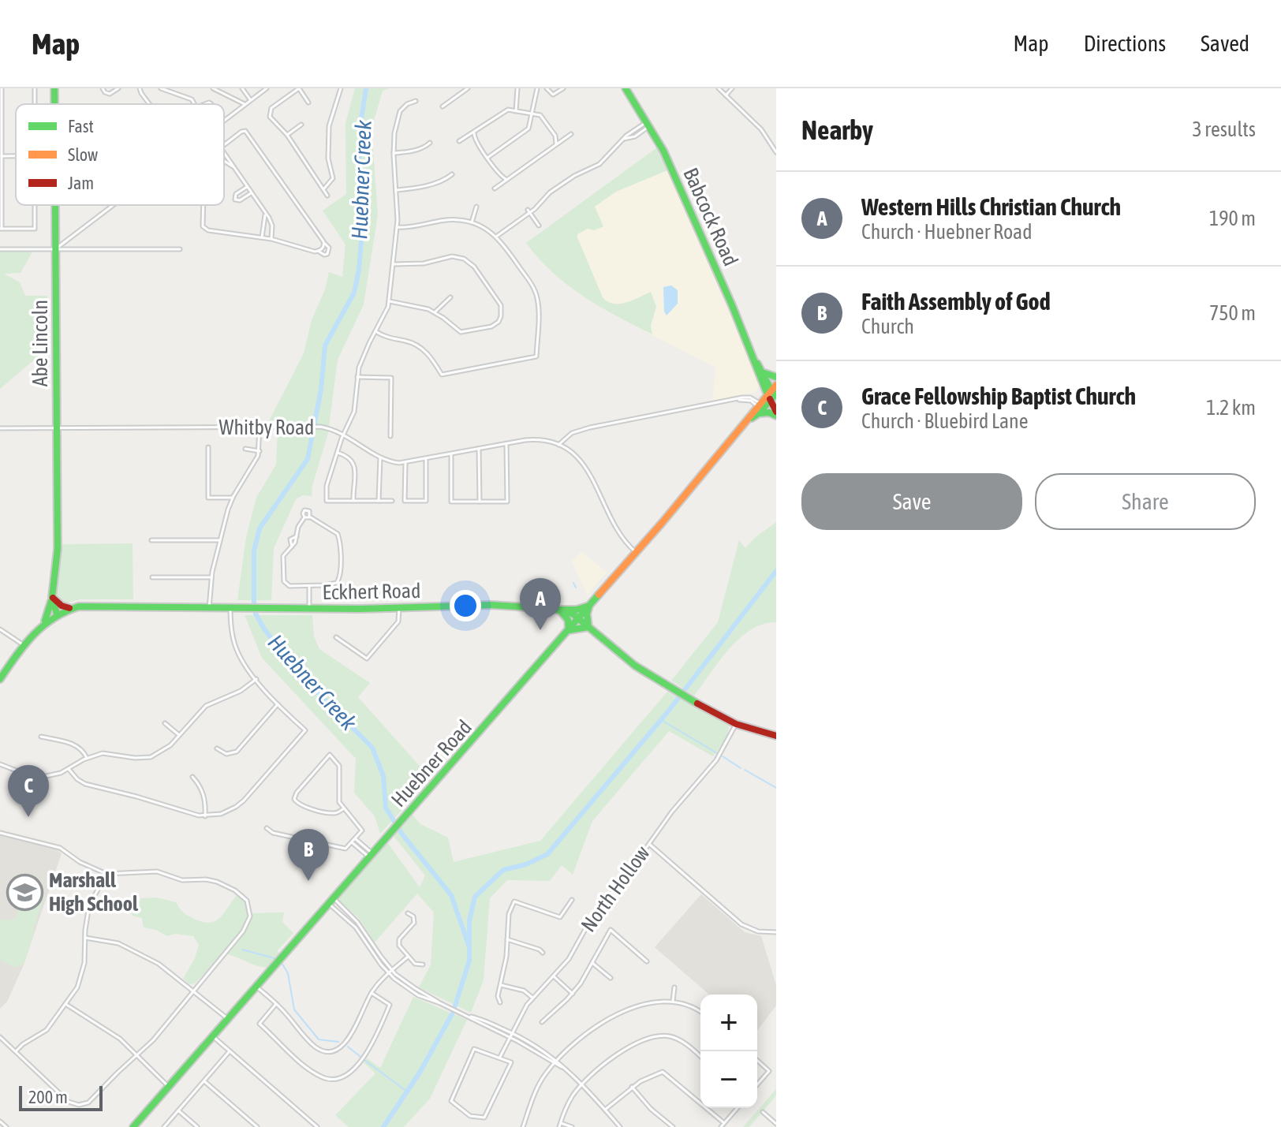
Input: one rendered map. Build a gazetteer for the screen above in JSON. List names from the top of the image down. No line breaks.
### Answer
{"streets":{"main road":["Babcock Road","Abe Lincoln","Eckhert Road","Huebner Road"],"street":["Whitby Road","North Hollow"]},"crossings":[["Babcock Road","Huebner Road"],["Abe Lincoln","Whitby Road"],["Abe Lincoln","Eckhert Road"],["Whitby Road","Huebner Road"],["Eckhert Road","Huebner Road"],["Eckhert Road","North Hollow"]],"water":["Huebner Creek"],"places":{"school or university":["Marshall High School"]},"legend":["Fast","Slow","Jam"],"scale_bar":"200 m","page":{"header":"Map","nav":["Map","Directions","Saved"],"heading":["Nearby","3 results"],"list":[{"mark":"A","name":"Western Hills Christian Church","note":"Church · Huebner Road","value":"190 m"},{"mark":"B","name":"Faith Assembly of God","note":"Church","value":"750 m"},{"mark":"C","name":"Grace Fellowship Baptist Church","note":"Church · Bluebird Lane","value":"1.2 km"}],"buttons":["Save","Share"],"pins":["A","C","B"],"map_buttons":["+","−"],"scale":"200 m"}}
